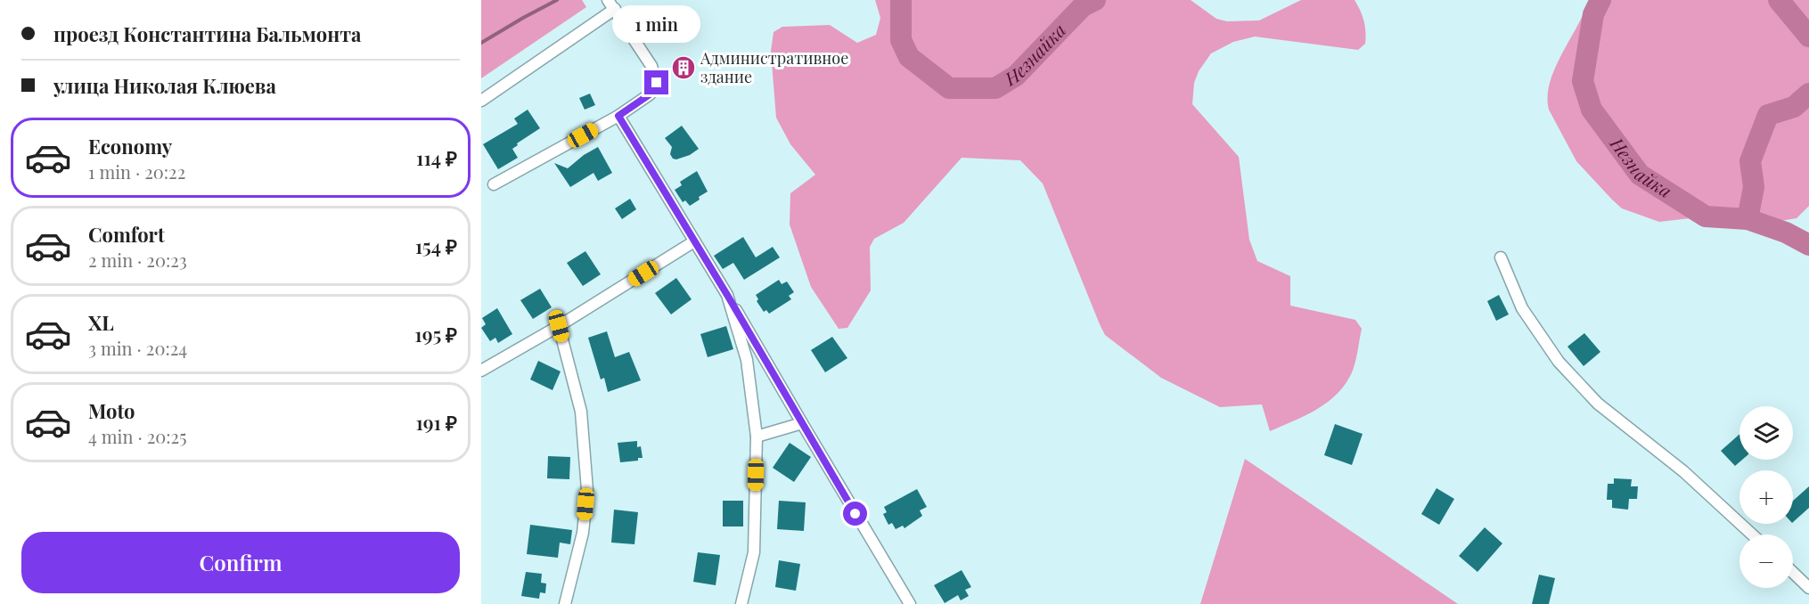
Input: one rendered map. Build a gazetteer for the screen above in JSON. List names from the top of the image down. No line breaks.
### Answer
{"water":["Незнайка"],"places":{"building":["Административное здание"]},"page":{"banner":["проезд Константина Бальмонта","улица Николая Клюева"],"bubble":"1 min","list":[{"name":"Economy","note":"1 min · 20:22","value":"114 ₽"},{"name":"Comfort","note":"2 min · 20:23","value":"154 ₽"},{"name":"XL","note":"3 min · 20:24","value":"195 ₽"},{"name":"Moto","note":"4 min · 20:25","value":"191 ₽"}],"map_buttons":["+","−"],"buttons":"Confirm"}}
